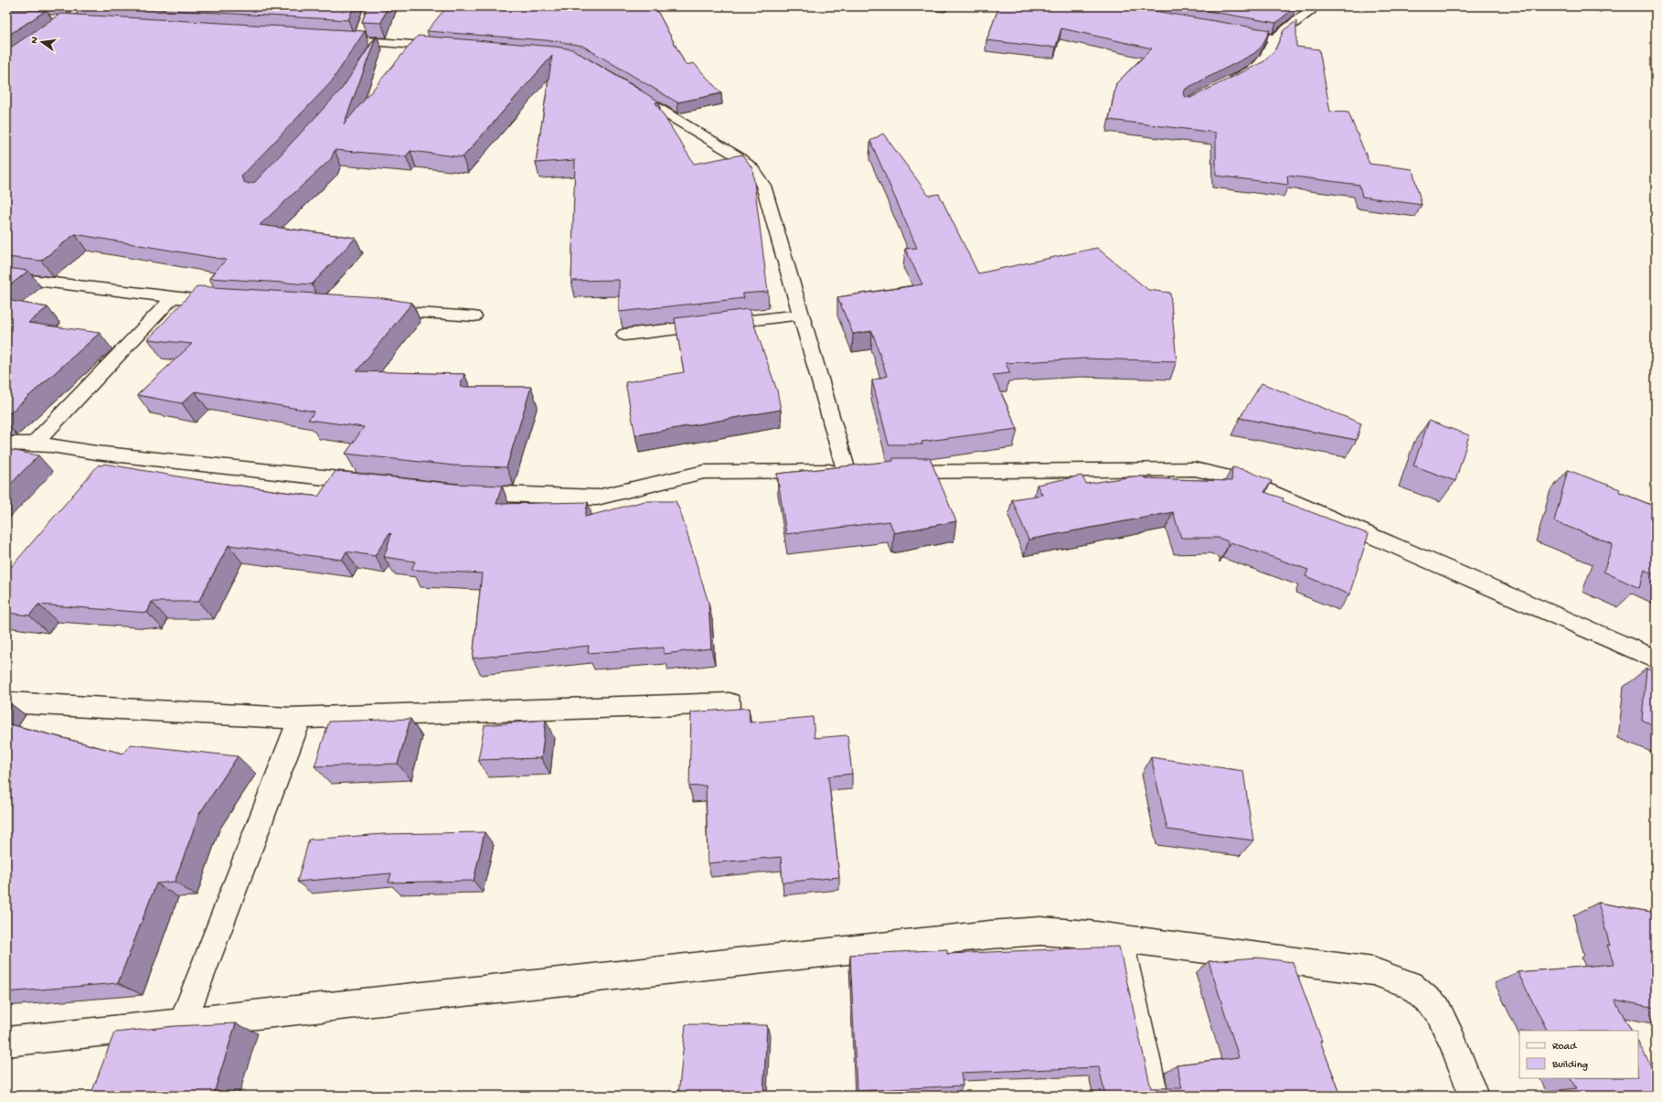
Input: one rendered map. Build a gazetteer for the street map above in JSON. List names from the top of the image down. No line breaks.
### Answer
{"legend":["Road","Building"],"north":"left"}
